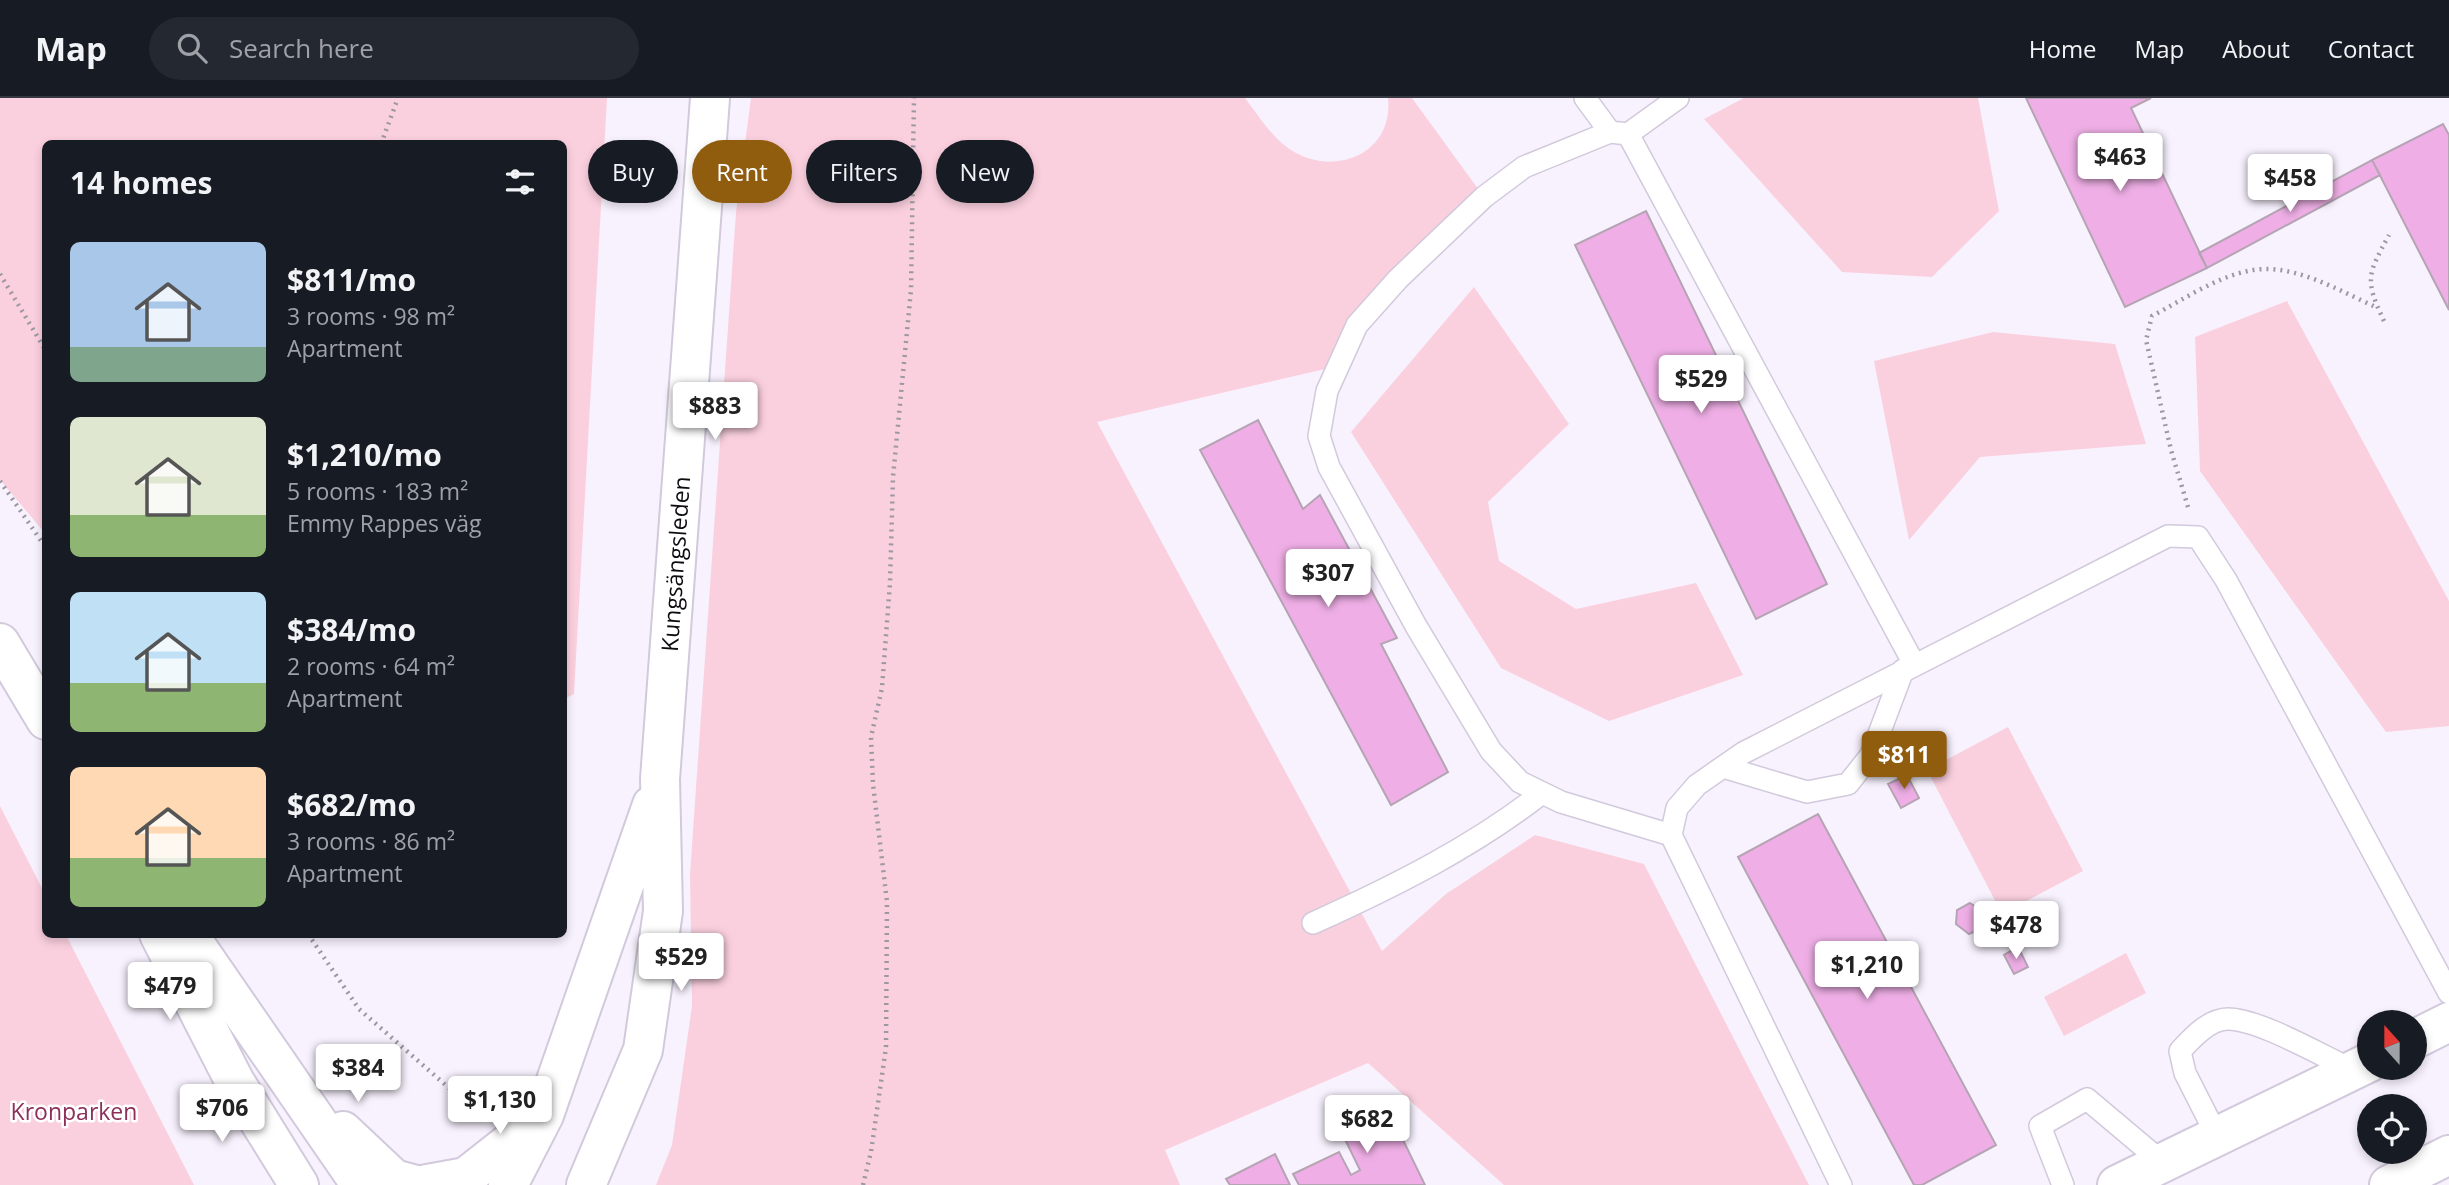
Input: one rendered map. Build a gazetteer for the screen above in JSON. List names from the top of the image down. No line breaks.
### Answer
{"streets":{"main road":["Kungsängsleden"]},"parks":["Kronparken"],"north":"top","page":{"header":"Map","search":"Search here","nav":["Home","Map","About","Contact"],"price":["$463","$458","$529","$883","$307","$811","$478","$529","$1,210","$479","$384","$1,130","$706","$682"],"chip":["Buy","Rent","Filters","New"],"heading":"14 homes","list":[{"name":"$811/mo","note":"3 rooms · 98 m² · Apartment"},{"name":"$1,210/mo","note":"5 rooms · 183 m² · Emmy Rappes väg"},{"name":"$384/mo","note":"2 rooms · 64 m² · Apartment"},{"name":"$682/mo","note":"3 rooms · 86 m² · Apartment"}]}}
